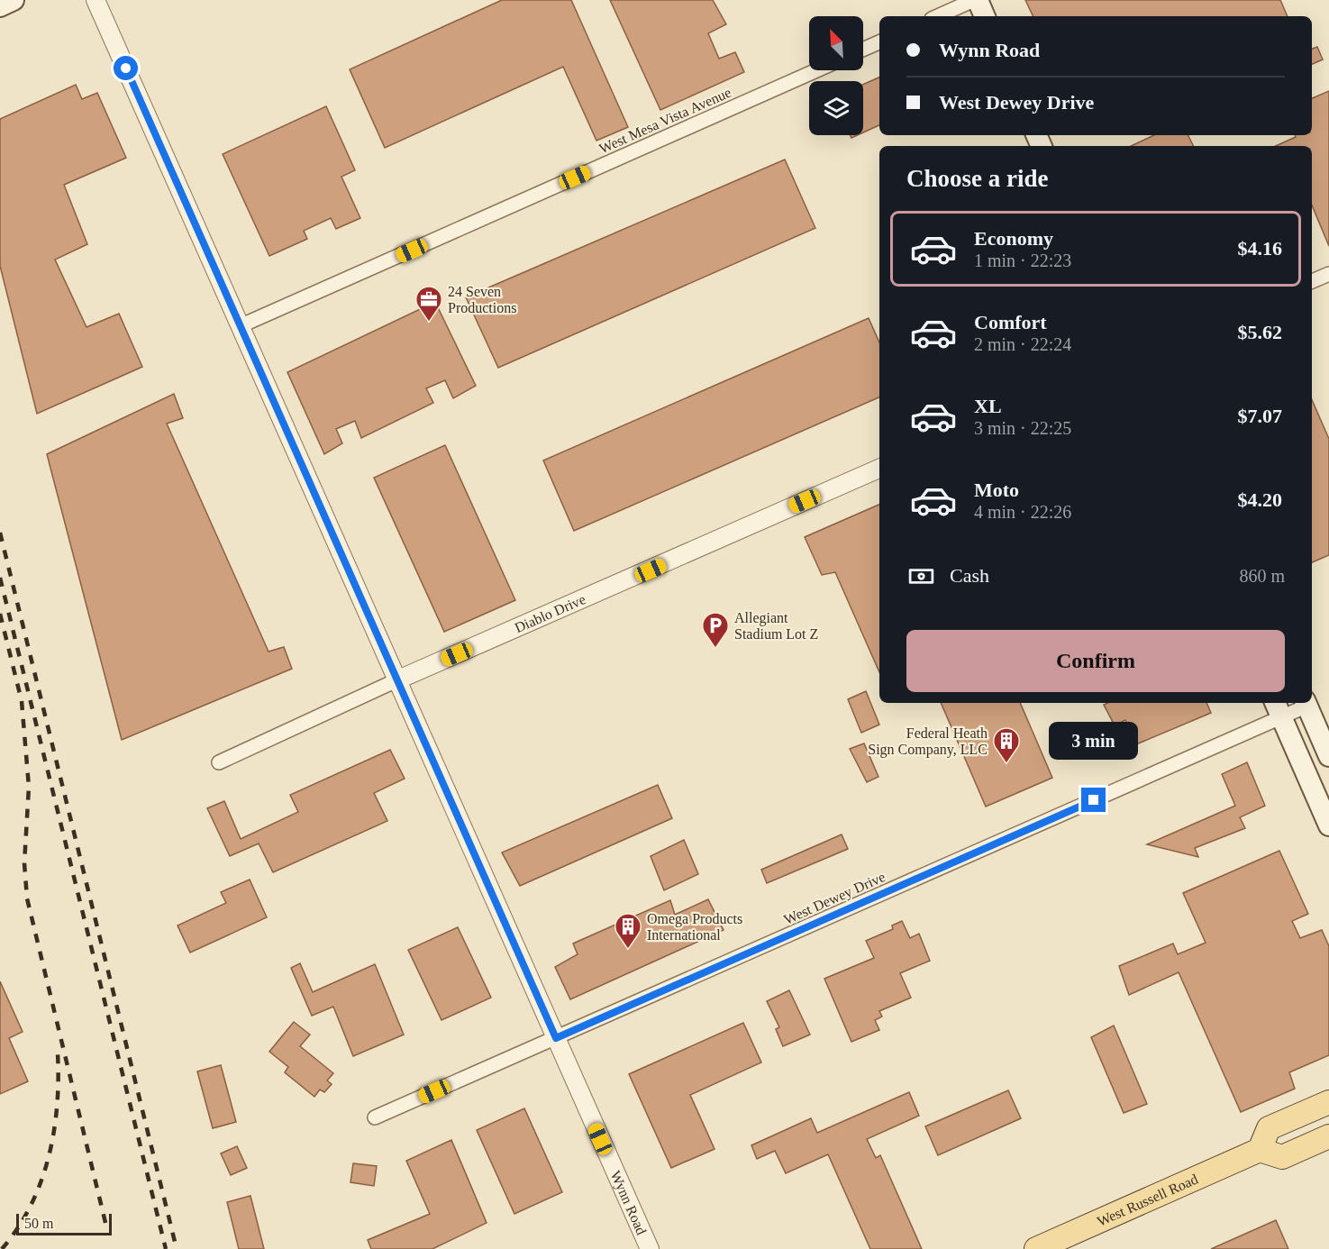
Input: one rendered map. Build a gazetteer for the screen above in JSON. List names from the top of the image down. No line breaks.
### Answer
{"streets":{"main road":["West Russell Road"],"street":["West Mesa Vista Avenue","Diablo Drive","West Dewey Drive","Wynn Road"]},"crossings":[["West Mesa Vista Avenue","Wynn Road"],["Diablo Drive","Wynn Road"],["West Dewey Drive","Wynn Road"]],"places":{"office":["24 Seven Productions"],"parking":["Allegiant Stadium Lot Z"],"building":["Federal Heath Sign Company, LLC","Omega Products International"]},"scale_bar":"50 m","north":"top left","page":{"banner":["Wynn Road","West Dewey Drive"],"heading":"Choose a ride","list":[{"name":"Economy","note":"1 min · 22:23","value":"$4.16"},{"name":"Comfort","note":"2 min · 22:24","value":"$5.62"},{"name":"XL","note":"3 min · 22:25","value":"$7.07"},{"name":"Moto","note":"4 min · 22:26","value":"$4.20"}],"pay":["Cash","860 m"],"buttons":"Confirm","bubble":"3 min","scale":"50 m"}}
